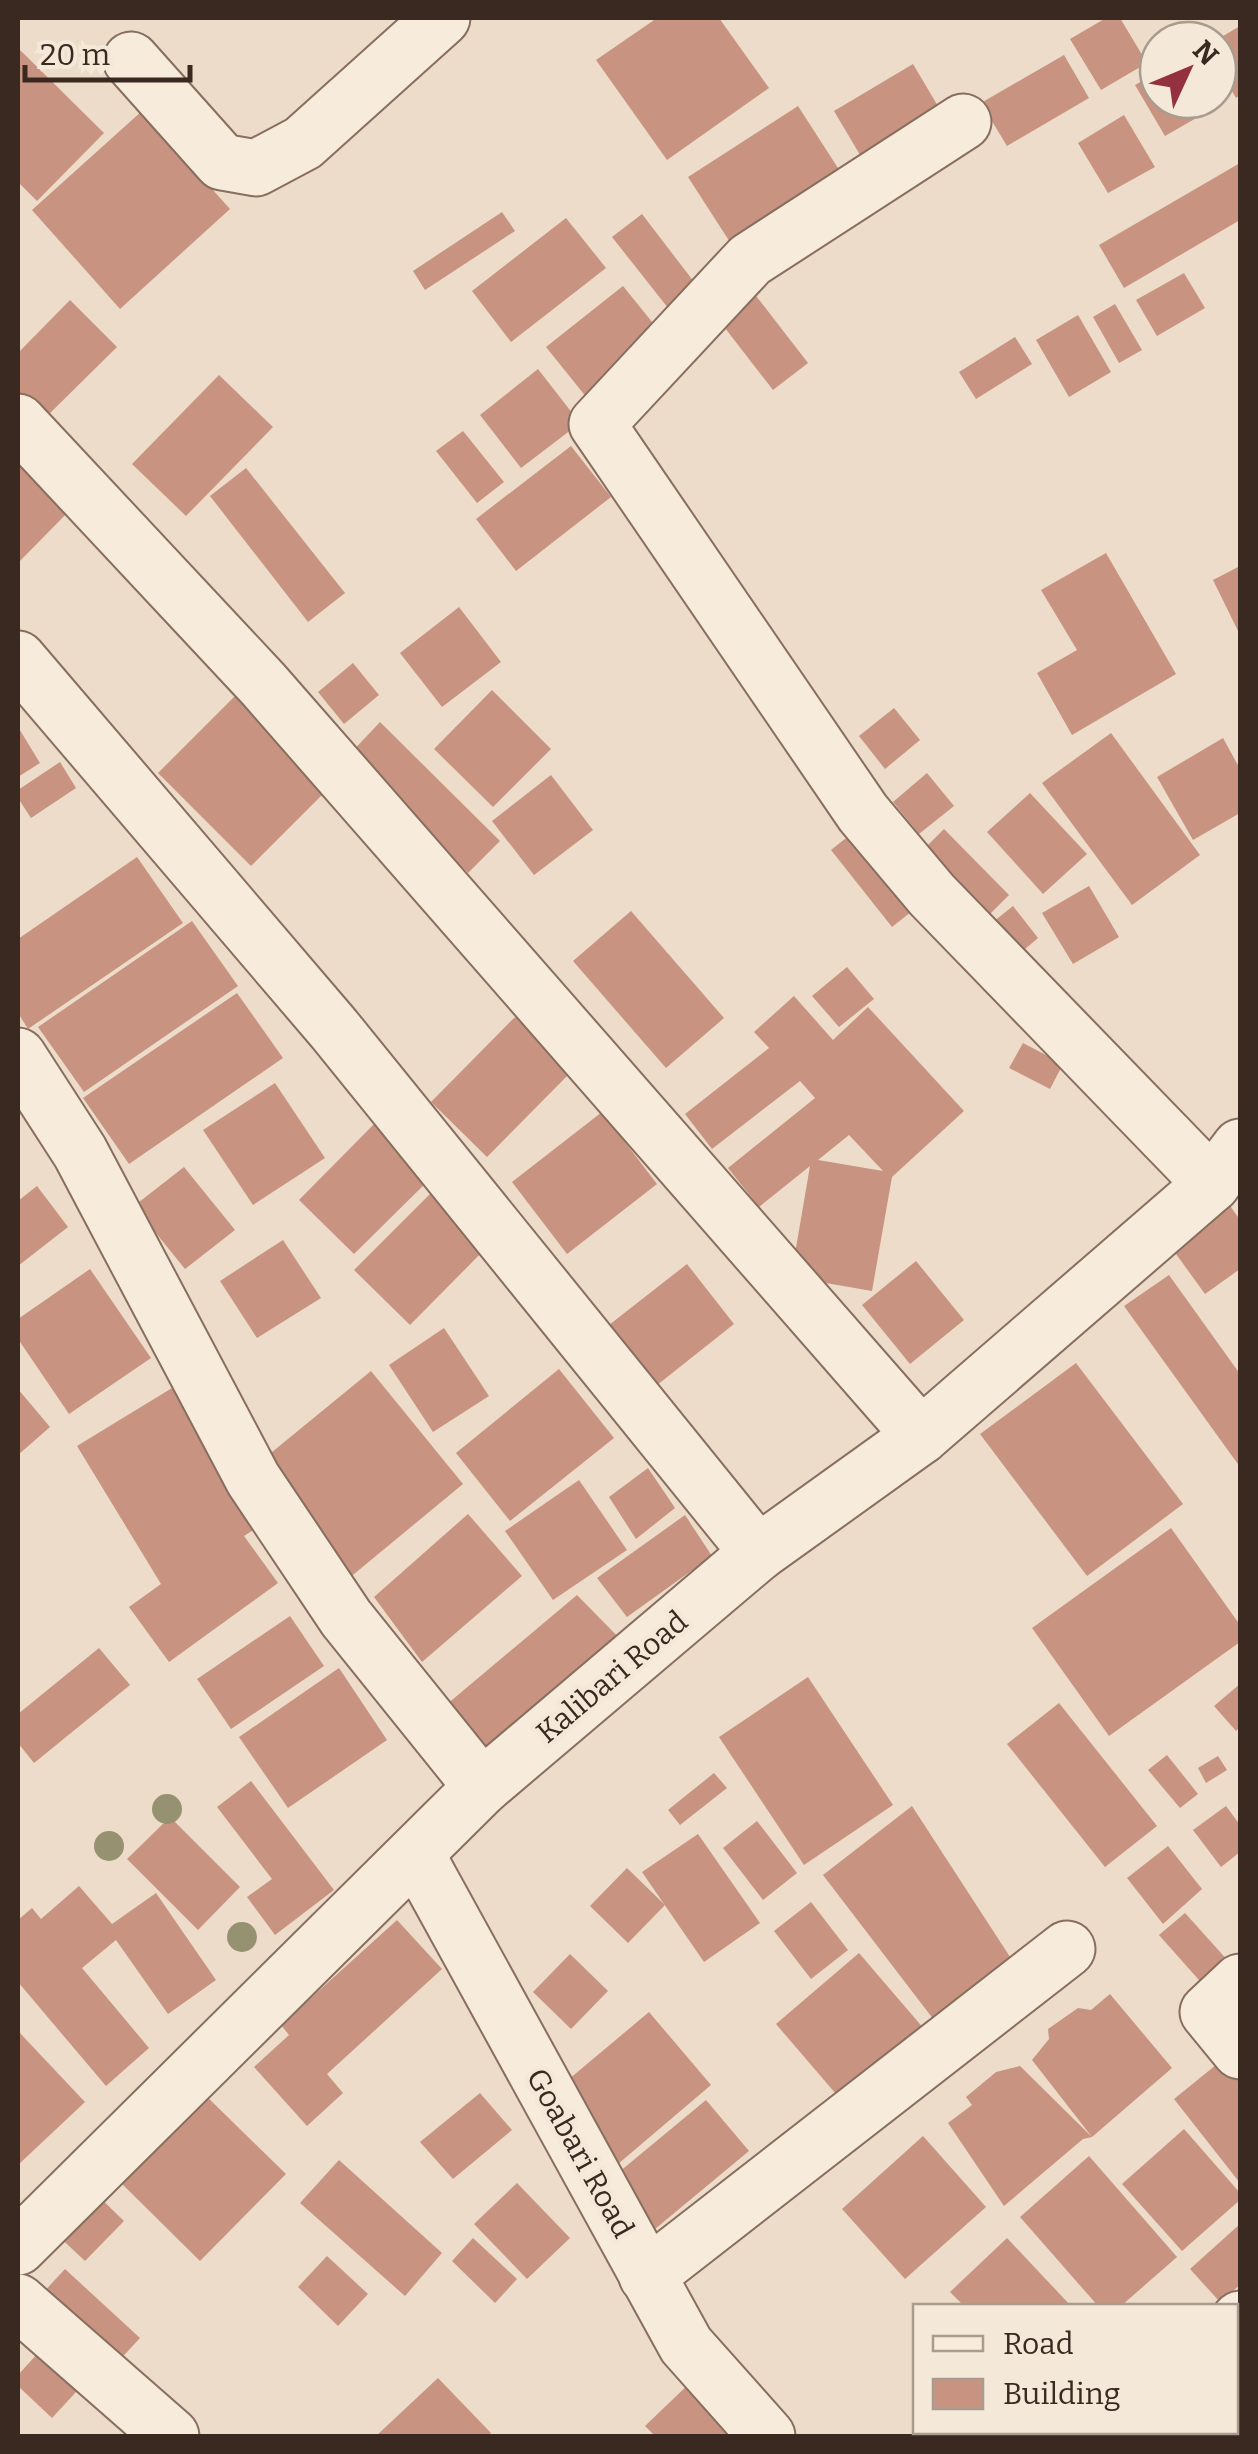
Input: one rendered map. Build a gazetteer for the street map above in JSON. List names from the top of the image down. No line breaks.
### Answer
{"streets":{"street":["Kalibari Road","Goabari Road"]},"crossings":[["Kalibari Road","Goabari Road"]],"legend":["Road","Building"],"scale_bar":"20 m","north":"top right"}
